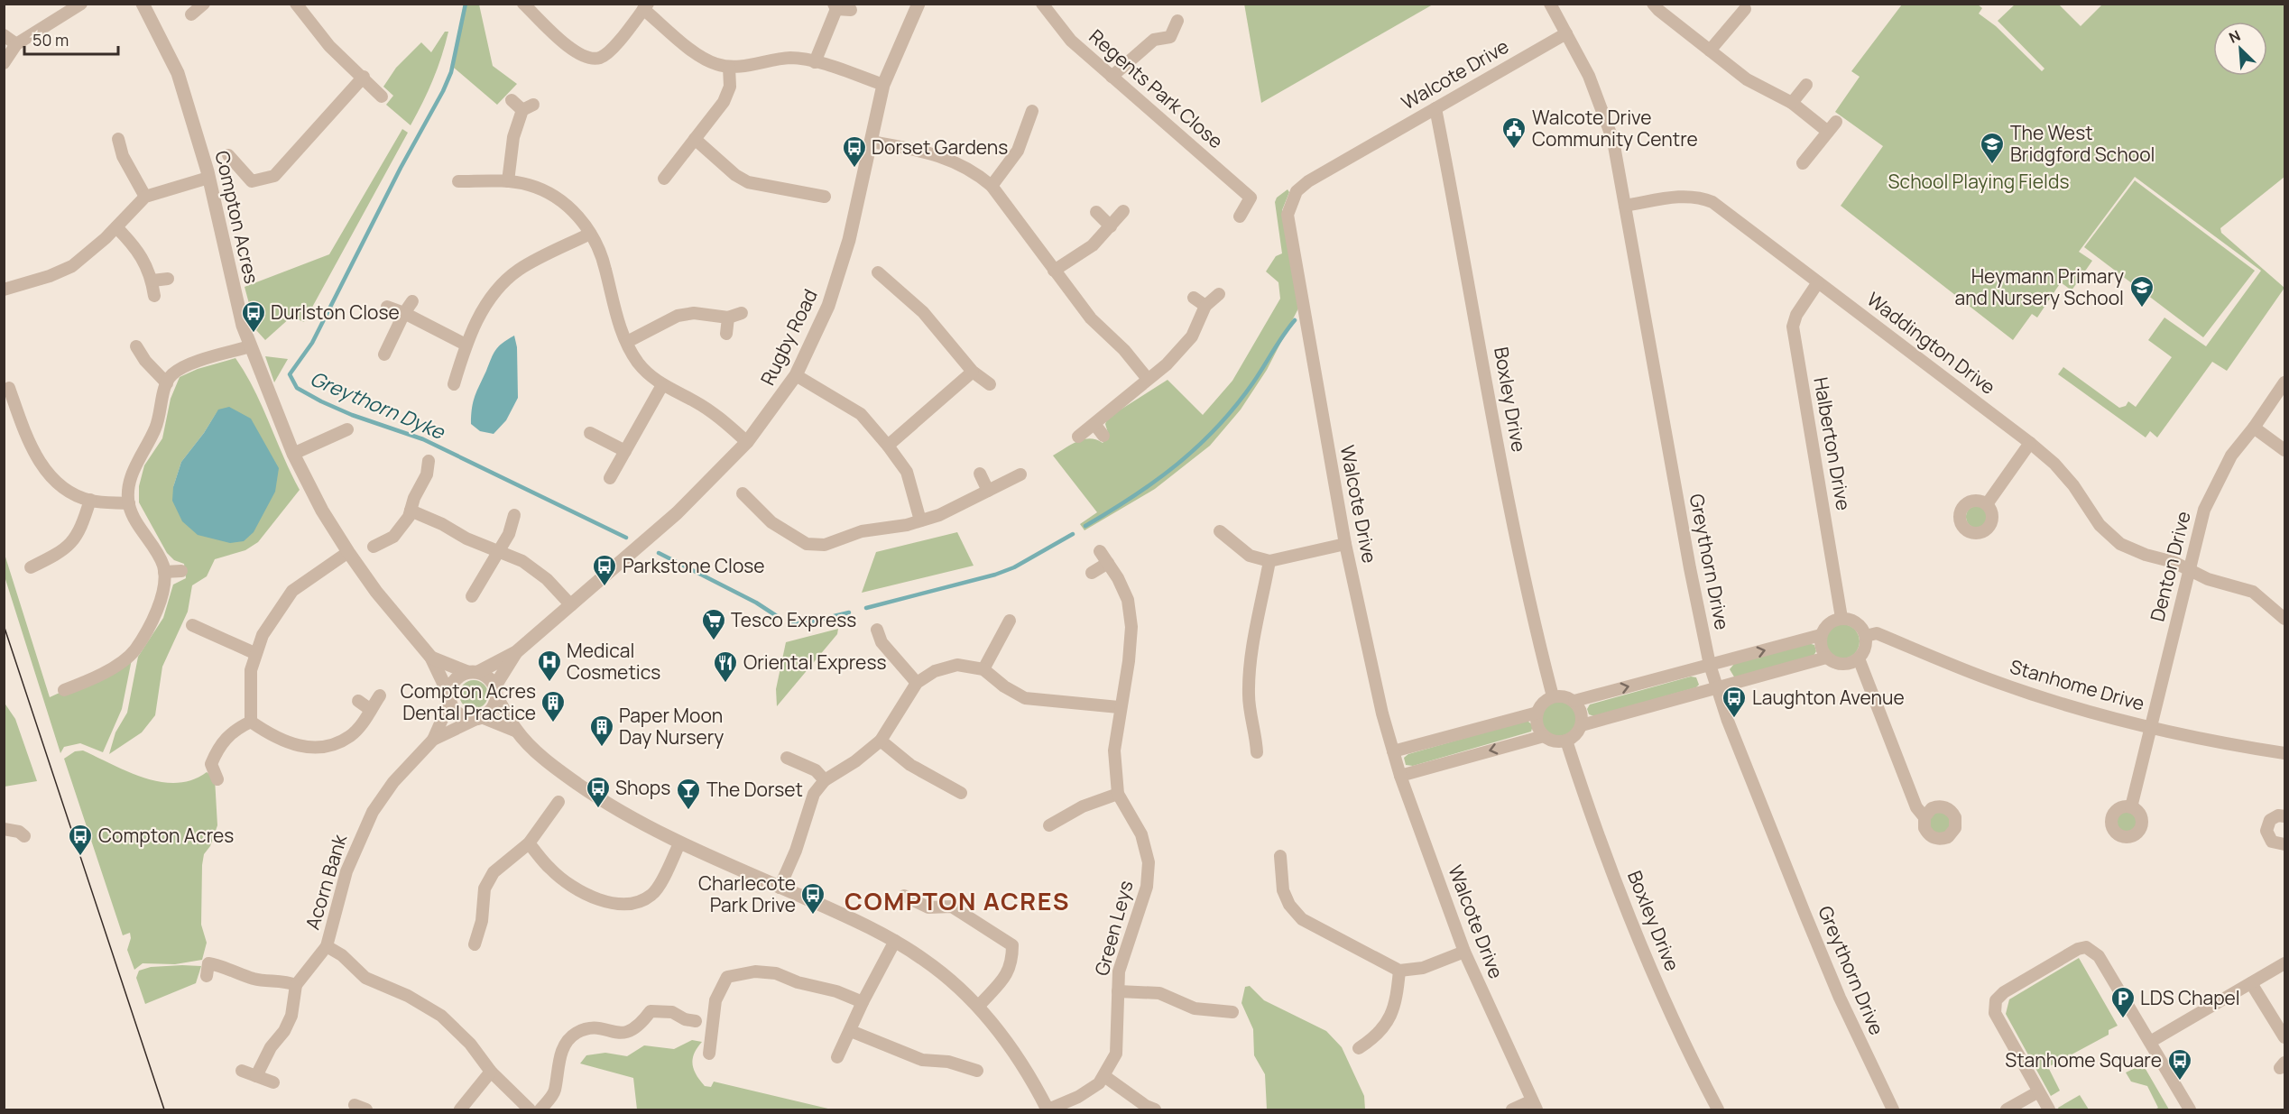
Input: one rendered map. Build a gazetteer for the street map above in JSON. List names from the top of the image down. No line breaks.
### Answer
{"streets":{"street":["Walcote Drive","Regents Park Close","Compton Acres","Rugby Road","Waddington Drive","Boxley Drive","Halberton Drive","Greythorn Drive","Denton Drive","Stanhome Drive","Acorn Bank","Green Leys"]},"crossings":[["Walcote Drive","Boxley Drive"],["Walcote Drive","Greythorn Drive"],["Compton Acres","Rugby Road"],["Compton Acres","Acorn Bank"],["Rugby Road","Acorn Bank"],["Waddington Drive","Halberton Drive"],["Waddington Drive","Greythorn Drive"],["Waddington Drive","Denton Drive"],["Halberton Drive","Stanhome Drive"],["Denton Drive","Stanhome Drive"]],"districts":["COMPTON ACRES"],"water":["Greythorn Dyke"],"parks":["School Playing Fields"],"places":{"public building":["Walcote Drive Community Centre"],"school or university":["The West Bridgford School","Heymann Primary and Nursery School"],"bus stop":["Dorset Gardens","Durlston Close","Parkstone Close","Laughton Avenue","Shops","Compton Acres","Charlecote Park Drive","Stanhome Square"],"supermarket":["Tesco Express"],"hospital":["Medical Cosmetics"],"restaurant":["Oriental Express"],"building":["Compton Acres Dental Practice","Paper Moon Day Nursery"],"bar":["The Dorset"],"parking":["LDS Chapel"]},"scale_bar":"50 m","north":"top left"}
